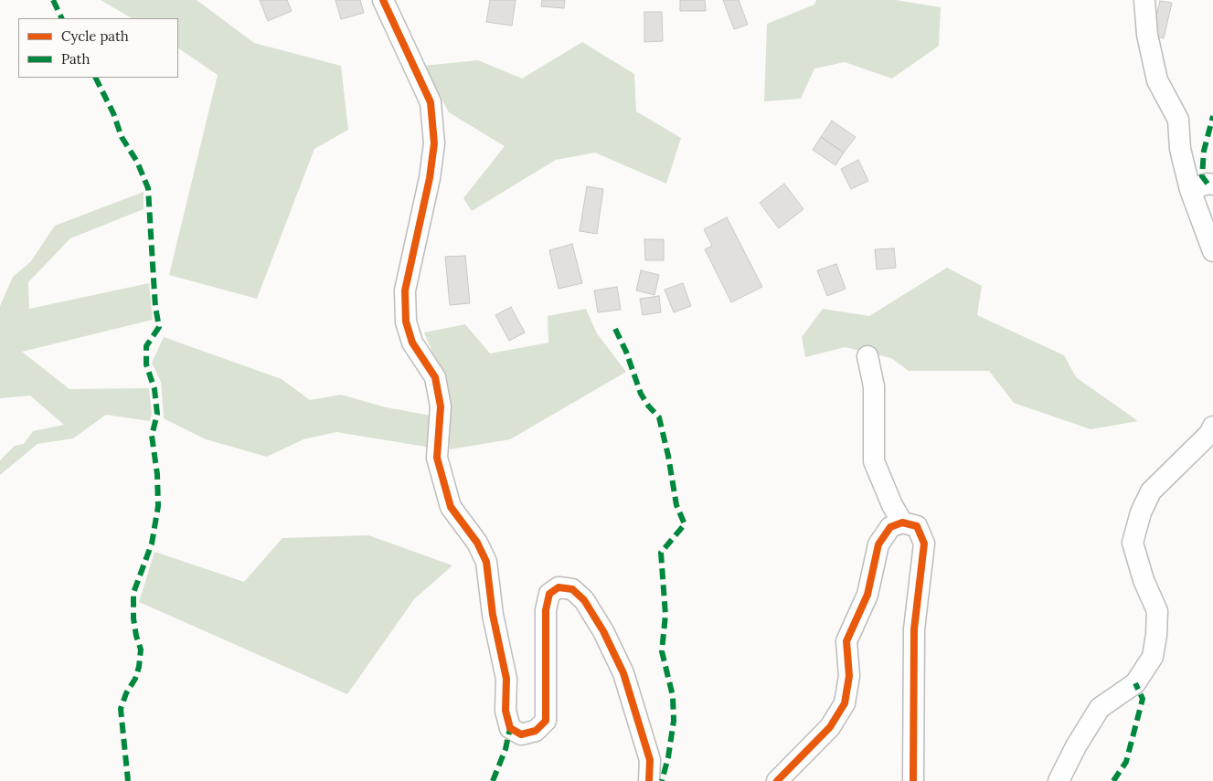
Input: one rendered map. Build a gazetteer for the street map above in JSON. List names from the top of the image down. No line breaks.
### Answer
{"legend":["Cycle path","Path"]}
